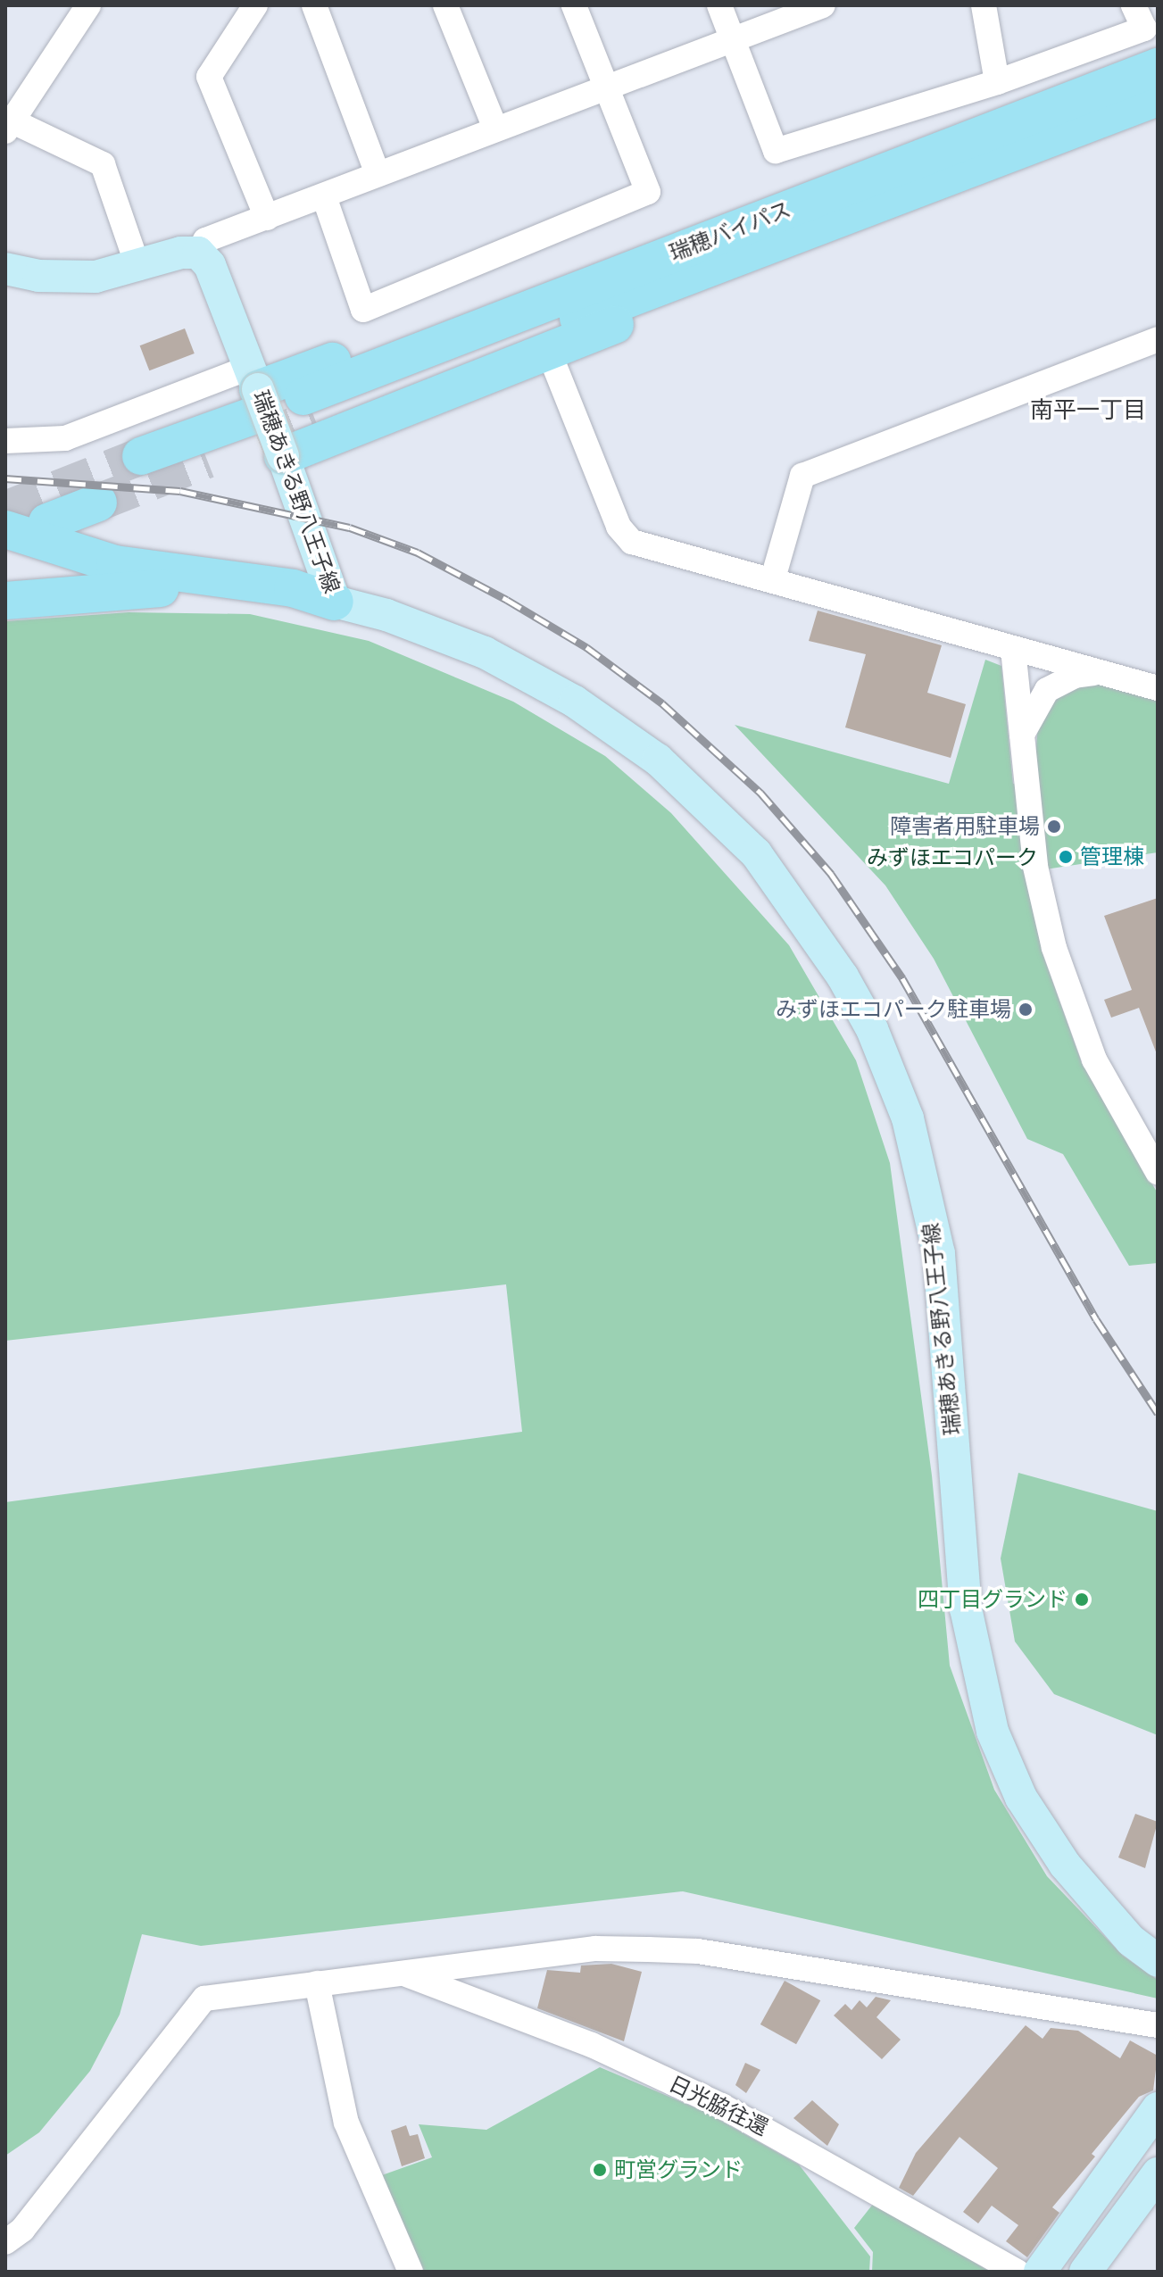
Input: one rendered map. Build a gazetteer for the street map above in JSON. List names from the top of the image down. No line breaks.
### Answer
{"streets":{"highway":["瑞穂バイパス"],"main road":["瑞穂あきる野八王子線"],"street":["日光脇往還"]},"districts":["南平一丁目"],"parks":["みずほエコパーク"],"places":["障害者用駐車場","管理棟","みずほエコパーク駐車場","四丁目グランド","町営グランド"]}
